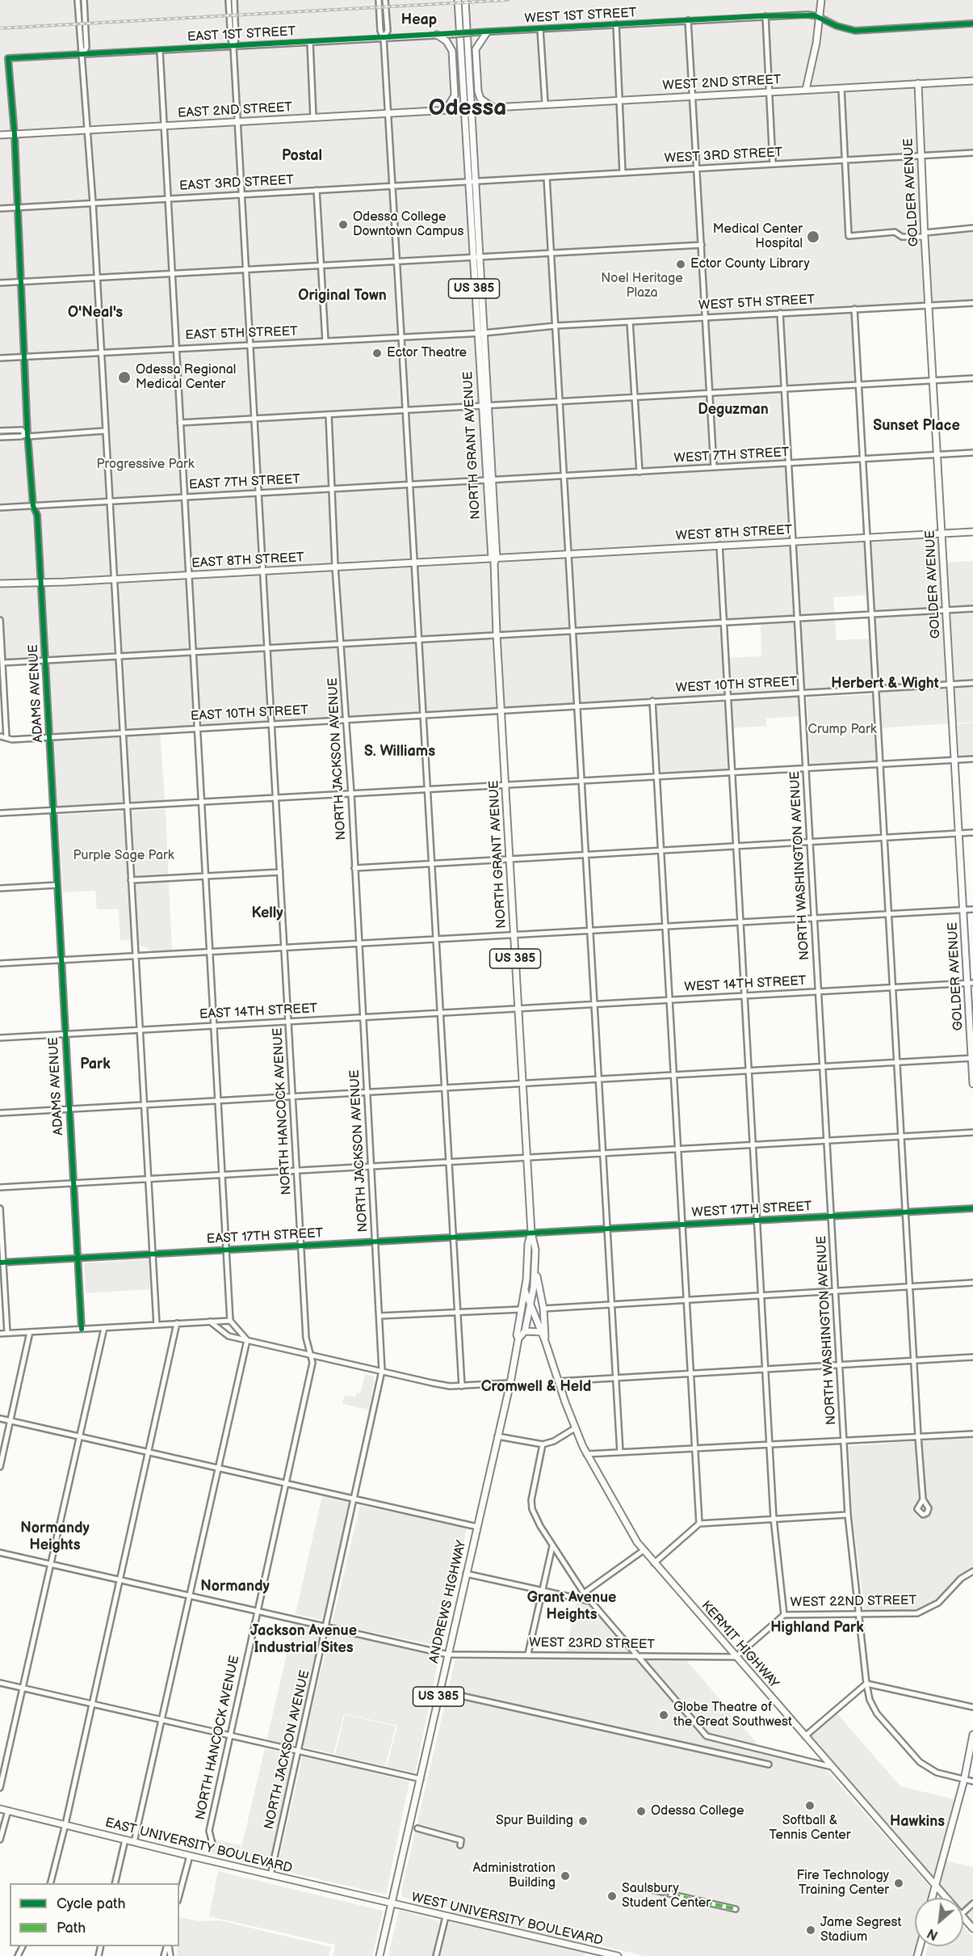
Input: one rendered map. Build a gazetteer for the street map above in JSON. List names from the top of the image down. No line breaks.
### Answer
{"streets":{"main road":["WEST 2ND STREET","EAST 2ND STREET","GOLDER AVENUE","US 385","NORTH GRANT AVENUE","WEST 8TH STREET","EAST 8TH STREET","ANDREWS HIGHWAY","KERMIT HIGHWAY","EAST UNIVERSITY BOULEVARD","WEST UNIVERSITY BOULEVARD"],"street":["WEST 1ST STREET","EAST 1ST STREET","WEST 3RD STREET","EAST 3RD STREET","WEST 5TH STREET","EAST 5TH STREET","WEST 7TH STREET","EAST 7TH STREET","WEST 10TH STREET","ADAMS AVENUE","EAST 10TH STREET","NORTH JACKSON AVENUE","NORTH WASHINGTON AVENUE","WEST 14TH STREET","EAST 14TH STREET","NORTH HANCOCK AVENUE","WEST 17TH STREET","EAST 17TH STREET","WEST 22ND STREET","WEST 23RD STREET"]},"crossings":[["WEST 1ST STREET","EAST 1ST STREET"],["EAST 1ST STREET","ADAMS AVENUE"],["EAST 1ST STREET","NORTH HANCOCK AVENUE"],["WEST 2ND STREET","EAST 2ND STREET"],["WEST 2ND STREET","GOLDER AVENUE"],["WEST 2ND STREET","NORTH GRANT AVENUE"],["EAST 2ND STREET","NORTH GRANT AVENUE"],["EAST 2ND STREET","ADAMS AVENUE"],["EAST 2ND STREET","NORTH HANCOCK AVENUE"],["WEST 3RD STREET","EAST 3RD STREET"],["WEST 3RD STREET","GOLDER AVENUE"],["WEST 3RD STREET","NORTH GRANT AVENUE"],["EAST 3RD STREET","NORTH GRANT AVENUE"],["EAST 3RD STREET","ADAMS AVENUE"],["EAST 3RD STREET","NORTH HANCOCK AVENUE"],["GOLDER AVENUE","WEST 5TH STREET"],["GOLDER AVENUE","WEST 7TH STREET"],["GOLDER AVENUE","WEST 8TH STREET"],["GOLDER AVENUE","WEST 10TH STREET"],["GOLDER AVENUE","WEST 14TH STREET"],["US 385","NORTH GRANT AVENUE"],["US 385","KERMIT HIGHWAY"],["WEST 5TH STREET","EAST 5TH STREET"],["WEST 5TH STREET","NORTH GRANT AVENUE"],["WEST 5TH STREET","NORTH WASHINGTON AVENUE"],["EAST 5TH STREET","NORTH GRANT AVENUE"],["EAST 5TH STREET","ADAMS AVENUE"],["EAST 5TH STREET","NORTH HANCOCK AVENUE"],["NORTH GRANT AVENUE","WEST 7TH STREET"],["NORTH GRANT AVENUE","EAST 7TH STREET"],["NORTH GRANT AVENUE","WEST 8TH STREET"],["NORTH GRANT AVENUE","EAST 8TH STREET"],["NORTH GRANT AVENUE","WEST 10TH STREET"],["NORTH GRANT AVENUE","EAST 10TH STREET"],["NORTH GRANT AVENUE","WEST 14TH STREET"],["NORTH GRANT AVENUE","EAST 14TH STREET"],["NORTH GRANT AVENUE","WEST 17TH STREET"],["NORTH GRANT AVENUE","EAST 17TH STREET"],["NORTH GRANT AVENUE","ANDREWS HIGHWAY"],["NORTH GRANT AVENUE","KERMIT HIGHWAY"],["WEST 7TH STREET","EAST 7TH STREET"],["WEST 7TH STREET","NORTH WASHINGTON AVENUE"],["EAST 7TH STREET","ADAMS AVENUE"],["EAST 7TH STREET","NORTH JACKSON AVENUE"],["EAST 7TH STREET","NORTH HANCOCK AVENUE"],["WEST 8TH STREET","EAST 8TH STREET"],["WEST 8TH STREET","NORTH WASHINGTON AVENUE"],["EAST 8TH STREET","ADAMS AVENUE"],["EAST 8TH STREET","NORTH JACKSON AVENUE"],["EAST 8TH STREET","NORTH HANCOCK AVENUE"],["WEST 10TH STREET","EAST 10TH STREET"],["WEST 10TH STREET","NORTH WASHINGTON AVENUE"],["ADAMS AVENUE","EAST 10TH STREET"],["ADAMS AVENUE","EAST 14TH STREET"],["ADAMS AVENUE","EAST 17TH STREET"],["EAST 10TH STREET","NORTH JACKSON AVENUE"],["EAST 10TH STREET","NORTH HANCOCK AVENUE"],["NORTH JACKSON AVENUE","EAST 14TH STREET"],["NORTH JACKSON AVENUE","EAST 17TH STREET"],["NORTH JACKSON AVENUE","WEST 23RD STREET"],["NORTH JACKSON AVENUE","EAST UNIVERSITY BOULEVARD"],["NORTH WASHINGTON AVENUE","WEST 14TH STREET"],["NORTH WASHINGTON AVENUE","WEST 17TH STREET"],["NORTH WASHINGTON AVENUE","WEST 22ND STREET"],["WEST 14TH STREET","EAST 14TH STREET"],["EAST 14TH STREET","NORTH HANCOCK AVENUE"],["NORTH HANCOCK AVENUE","EAST 17TH STREET"],["NORTH HANCOCK AVENUE","WEST 23RD STREET"],["WEST 17TH STREET","EAST 17TH STREET"],["ANDREWS HIGHWAY","WEST 23RD STREET"],["ANDREWS HIGHWAY","KERMIT HIGHWAY"],["ANDREWS HIGHWAY","EAST UNIVERSITY BOULEVARD"],["ANDREWS HIGHWAY","WEST UNIVERSITY BOULEVARD"],["WEST 22ND STREET","WEST 23RD STREET"],["WEST 22ND STREET","KERMIT HIGHWAY"],["WEST 23RD STREET","KERMIT HIGHWAY"],["EAST UNIVERSITY BOULEVARD","WEST UNIVERSITY BOULEVARD"]],"districts":["Heap","Odessa","Postal","Original Town","O'Neal's","Deguzman","Sunset Place","Herbert & Wight","S. Williams","Kelly","Park","Cromwell & Held","Normandy Heights","Normandy","Grant Avenue Heights","Highland Park","Jackson Avenue Industrial Sites","Hawkins"],"parks":["Noel Heritage Plaza","Progressive Park","Crump Park","Purple Sage Park"],"places":["Odessa College Downtown Campus","Medical Center Hospital","Ector County Library","Ector Theatre","Odessa Regional Medical Center","Globe Theatre of the Great Southwest","Softball & Tennis Center","Odessa College","Spur Building","Administration Building","Fire Technology Training Center","Saulsbury Student Center","Jame Segrest Stadium"],"legend":["Cycle path","Path"],"north":"bottom left"}
